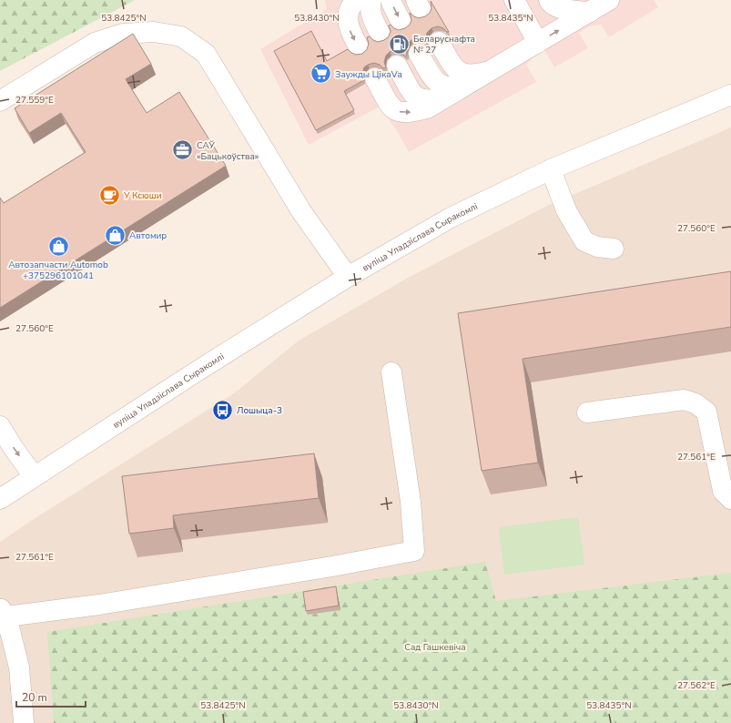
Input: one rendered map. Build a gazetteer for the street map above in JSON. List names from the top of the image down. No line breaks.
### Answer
{"streets":{"street":["вуліца Уладзіслава Сыракомлі"]},"parks":["Сад Гашкевіча"],"places":{"fuel station":["Беларуснафта № 27"],"supermarket":["Заужды ЦікаVа"],"office":["САЎ «Бацькоўства»"],"cafe":["У Ксюши"],"shop":["Автомир","Автозапчасти Automob +375296101041"],"bus stop":["Лошыца-3"]},"scale_bar":"20 m","coordinates":["53.8425°N","53.8430°N","53.8435°N","27.559°E","27.560°E","27.561°E","27.562°E"]}
